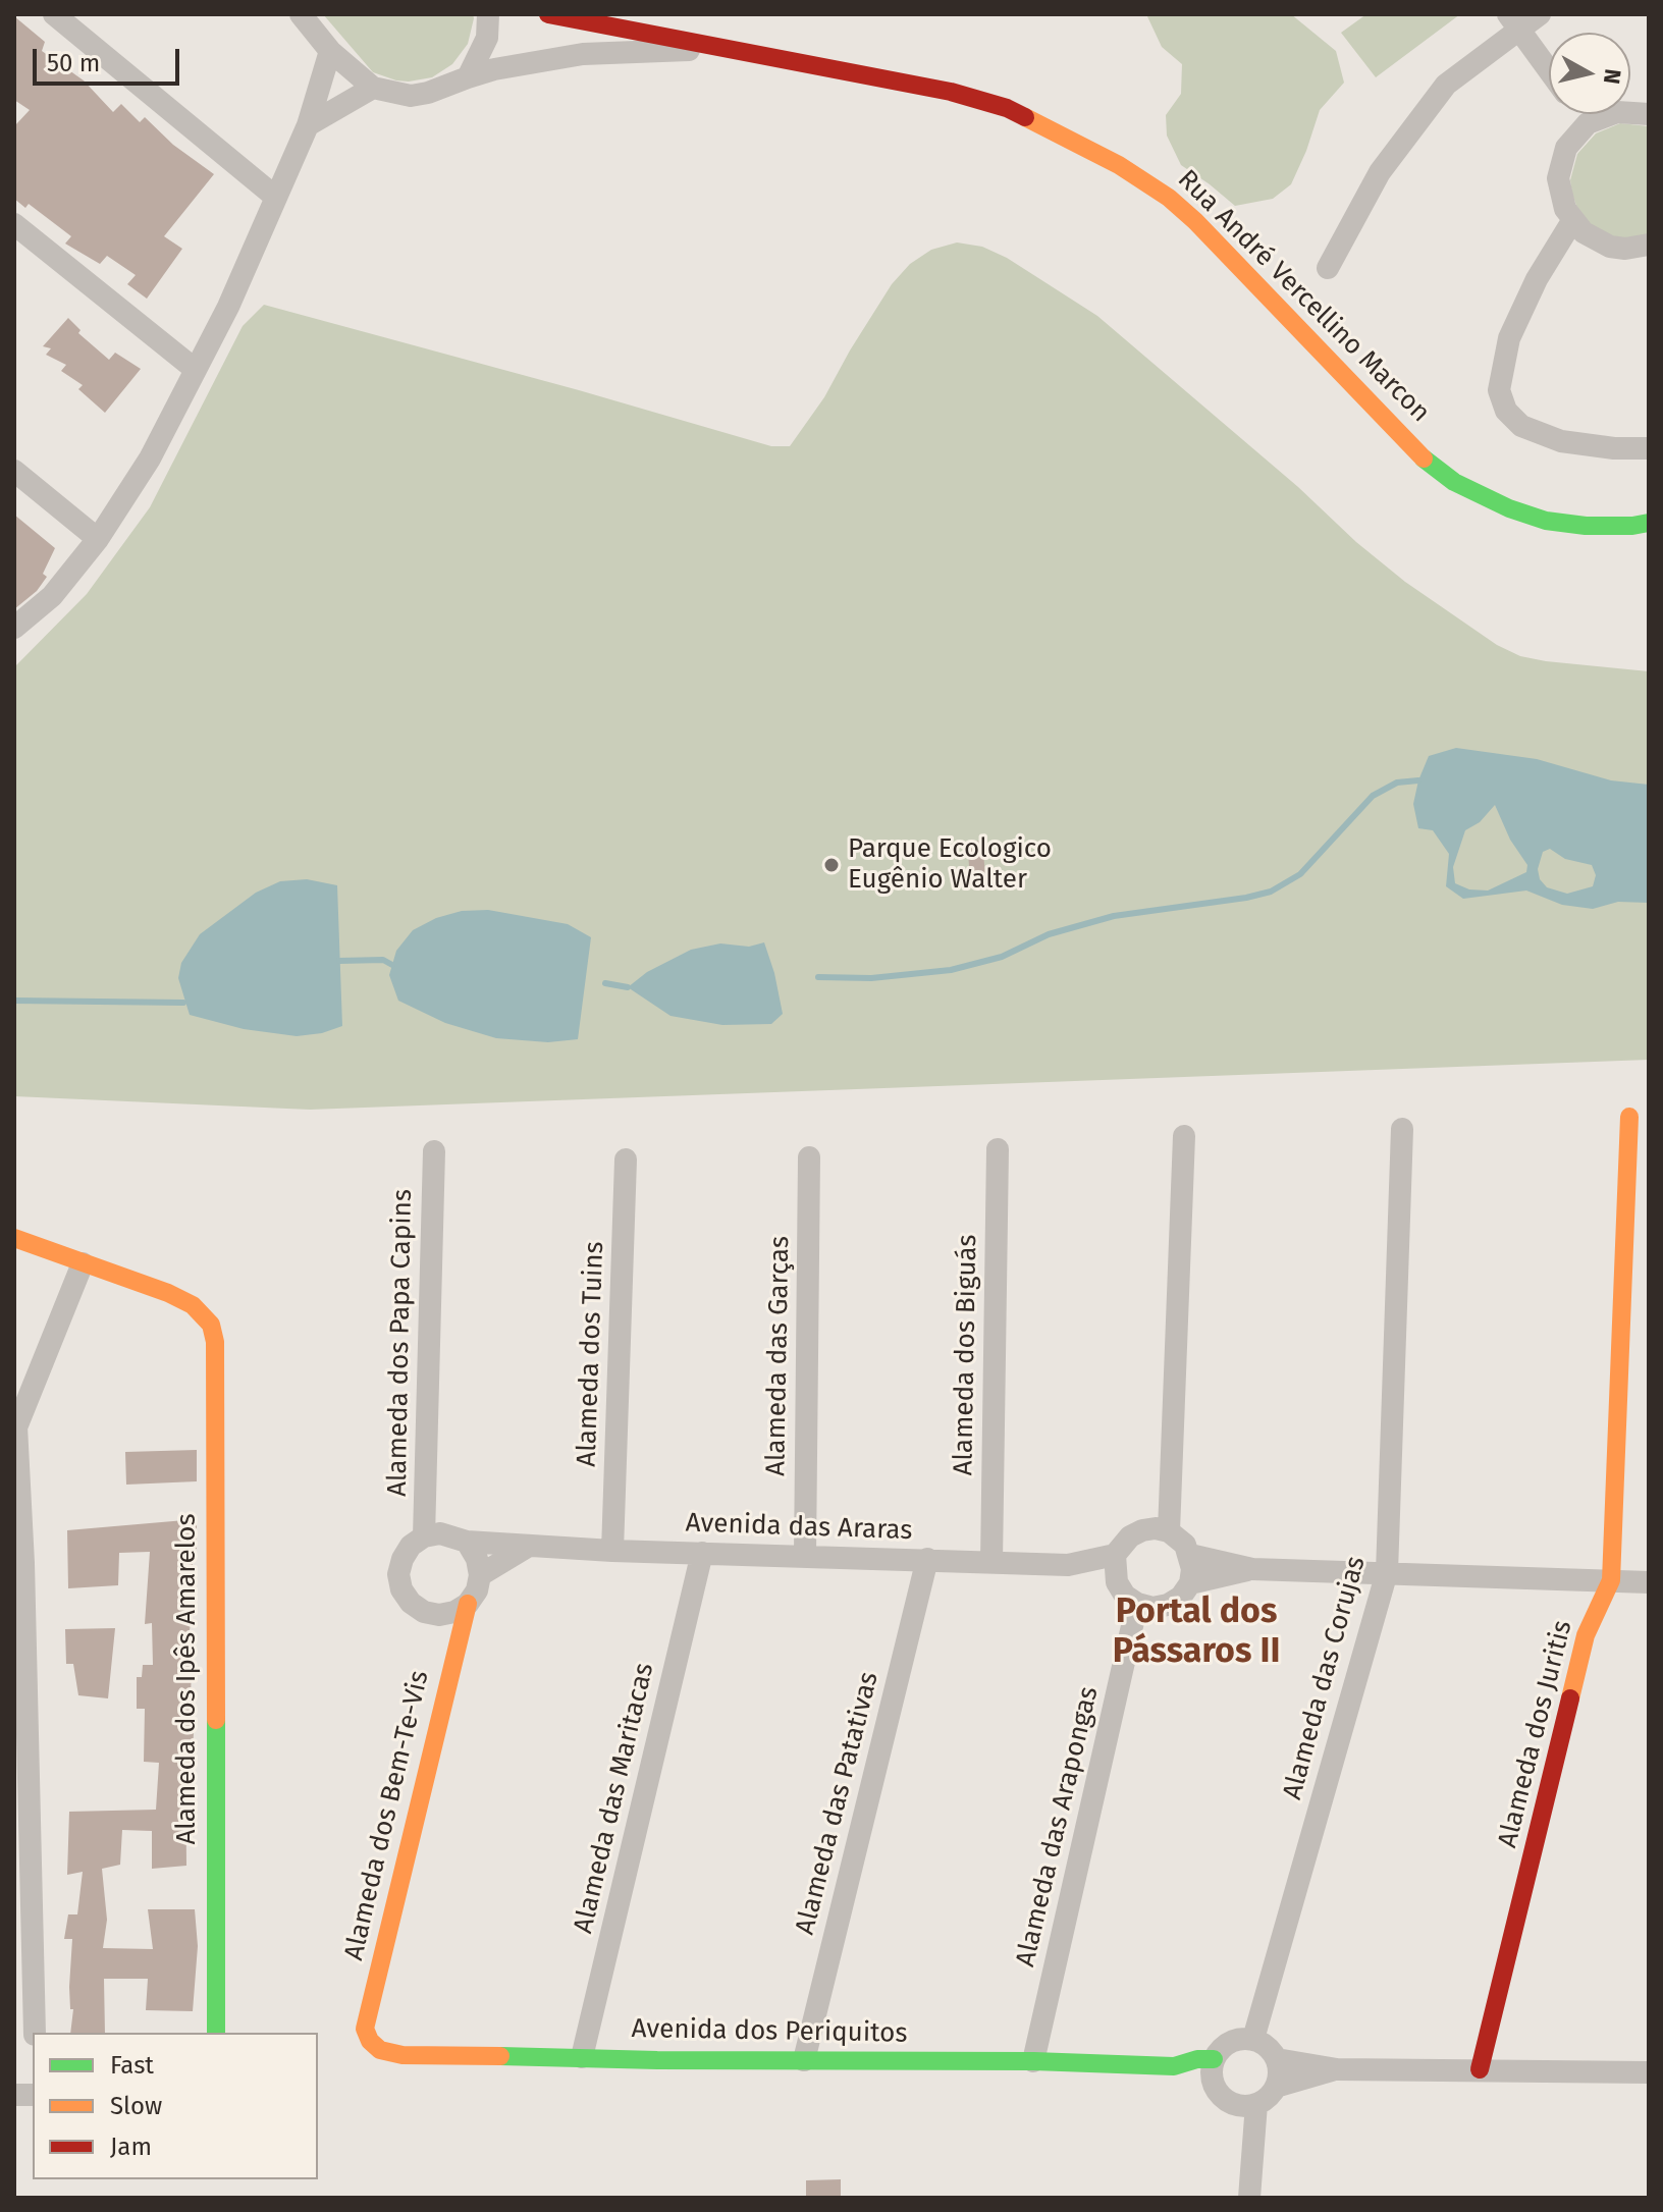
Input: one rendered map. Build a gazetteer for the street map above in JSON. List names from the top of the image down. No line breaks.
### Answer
{"streets":{"street":["Rua André Vercellino Marcon","Alameda dos Papa Capins","Alameda dos Tuins","Alameda dos Biguás","Alameda das Garças","Avenida das Araras","Alameda das Corujas","Alameda dos Ipês Amarelos","Alameda dos Juritis","Alameda das Maritacas","Alameda das Patativas","Alameda dos Bem-Te-Vis","Alameda das Arapongas","Avenida dos Periquitos"]},"crossings":[["Alameda dos Papa Capins","Avenida das Araras"],["Alameda dos Papa Capins","Alameda dos Bem-Te-Vis"],["Alameda dos Tuins","Avenida das Araras"],["Alameda dos Biguás","Avenida das Araras"],["Alameda das Garças","Avenida das Araras"],["Avenida das Araras","Alameda das Maritacas"],["Avenida das Araras","Alameda das Patativas"],["Avenida das Araras","Alameda dos Bem-Te-Vis"],["Alameda das Maritacas","Avenida dos Periquitos"],["Alameda das Patativas","Avenida dos Periquitos"],["Alameda dos Bem-Te-Vis","Avenida dos Periquitos"],["Alameda das Arapongas","Avenida dos Periquitos"]],"districts":["Portal dos Pássaros II"],"places":["Parque Ecologico Eugênio Walter"],"legend":["Fast","Slow","Jam"],"scale_bar":"50 m","north":"right"}
